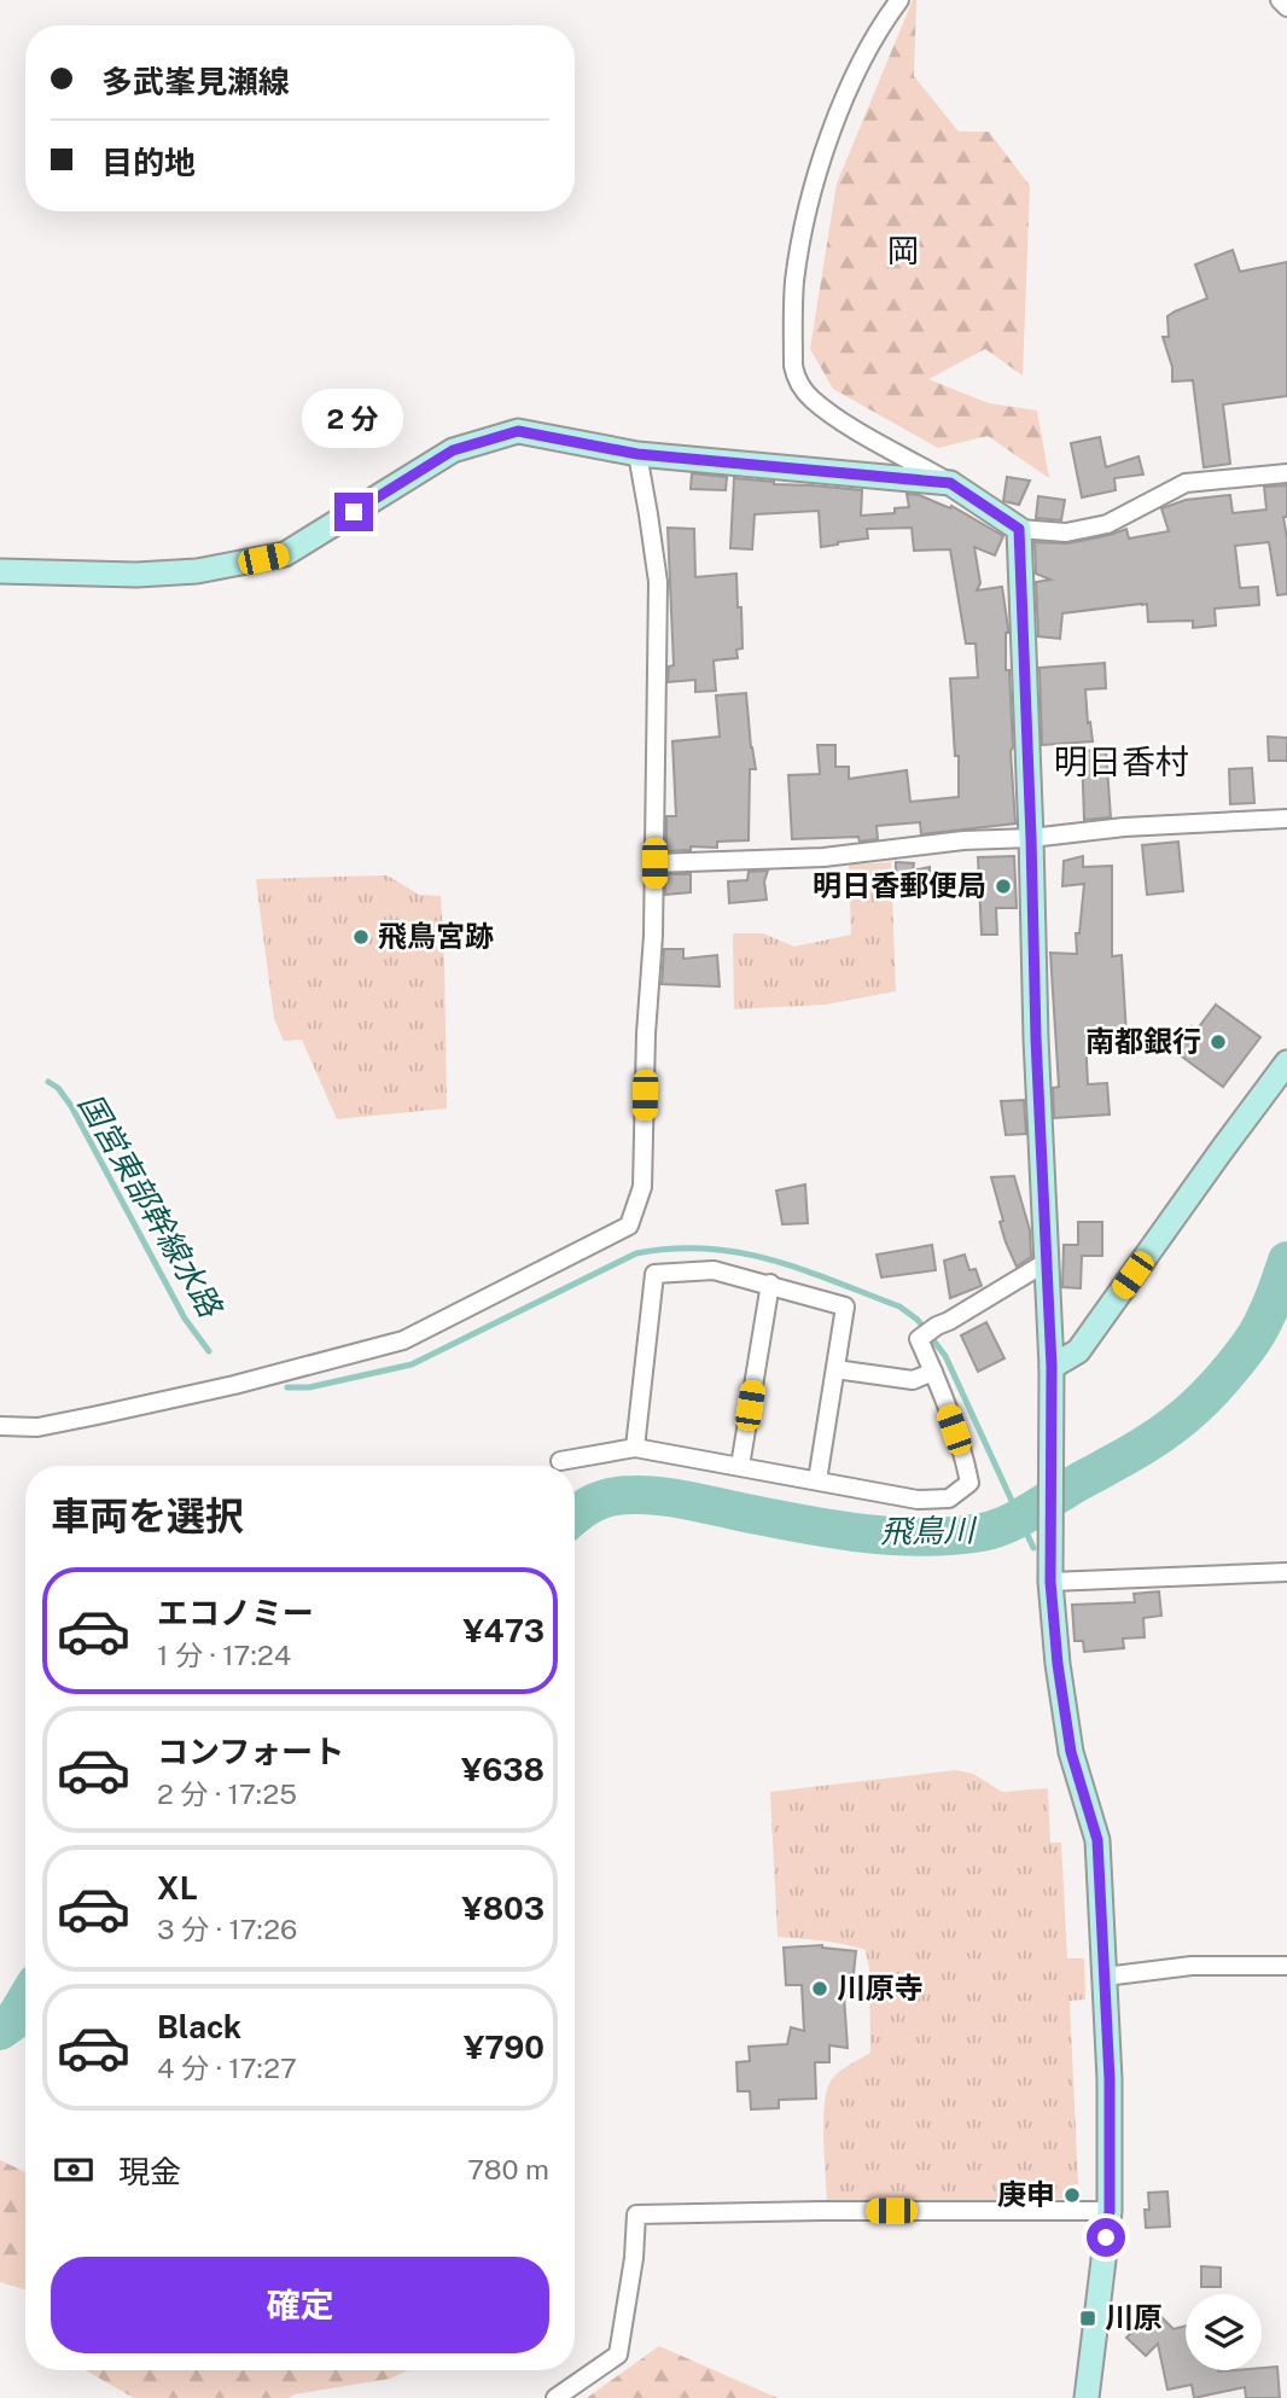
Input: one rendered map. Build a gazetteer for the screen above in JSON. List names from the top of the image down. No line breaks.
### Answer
{"districts":["岡","明日香村"],"water":["国営東部幹線水路","飛鳥川"],"places":{"other":["明日香郵便局","飛鳥宮跡","南都銀行","川原寺","庚申"],"transit":["川原"]},"page":{"banner":["多武峯見瀬線","目的地"],"bubble":"2 分","heading":"車両を選択","list":[{"name":"エコノミー","note":"1 分 · 17:24","value":"¥473"},{"name":"コンフォート","note":"2 分 · 17:25","value":"¥638"},{"name":"XL","note":"3 分 · 17:26","value":"¥803"},{"name":"Black","note":"4 分 · 17:27","value":"¥790"}],"pay":["現金","780 m"],"buttons":"確定"}}
